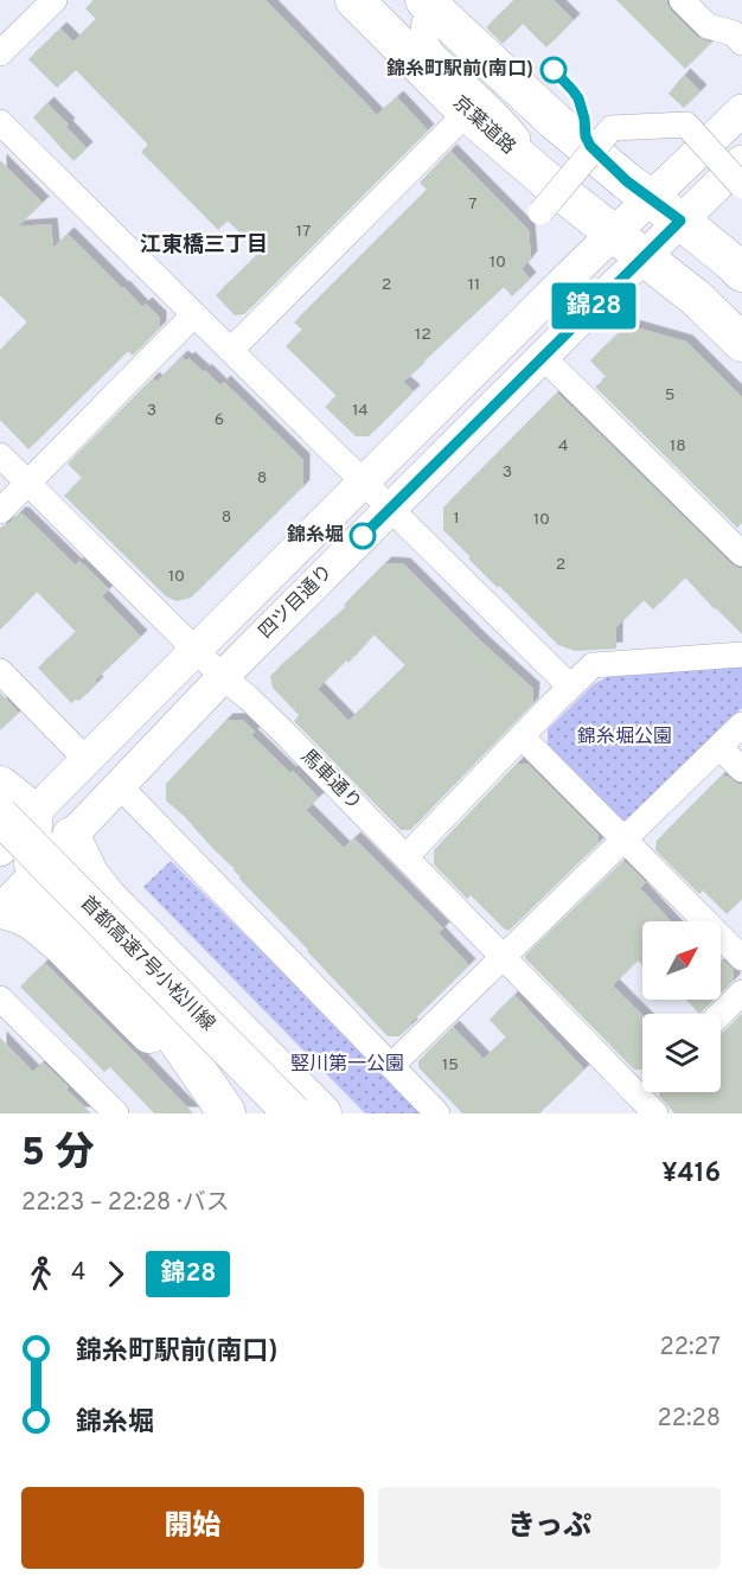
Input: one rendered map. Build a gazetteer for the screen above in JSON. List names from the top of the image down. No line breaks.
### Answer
{"streets":{"highway":["京葉道路","首都高速7号小松川線"],"main road":["四ツ目通り"],"street":["馬車通り"]},"crossings":[["京葉道路","四ツ目通り"],["四ツ目通り","馬車通り"],["四ツ目通り","首都高速7号小松川線"]],"districts":["江東橋三丁目"],"parks":["錦糸堀公園","竪川第一公園"],"places":["錦糸町駅前(南口)","錦糸堀"],"lines":["bus line 錦28"],"house_numbers":["7","17","10","2","11","12","5","3","14","6","4","18","3","8","8","1","10","2","10","15"],"north":"top right","page":{"on_map":"錦28","heading":["5 分","22:23 – 22:28 · バス","¥416"],"legs":["4","錦28"],"list":[{"name":"錦糸町駅前(南口)","value":"22:27"},{"name":"錦糸堀","value":"22:28"}],"buttons":["開始","きっぷ"]}}
